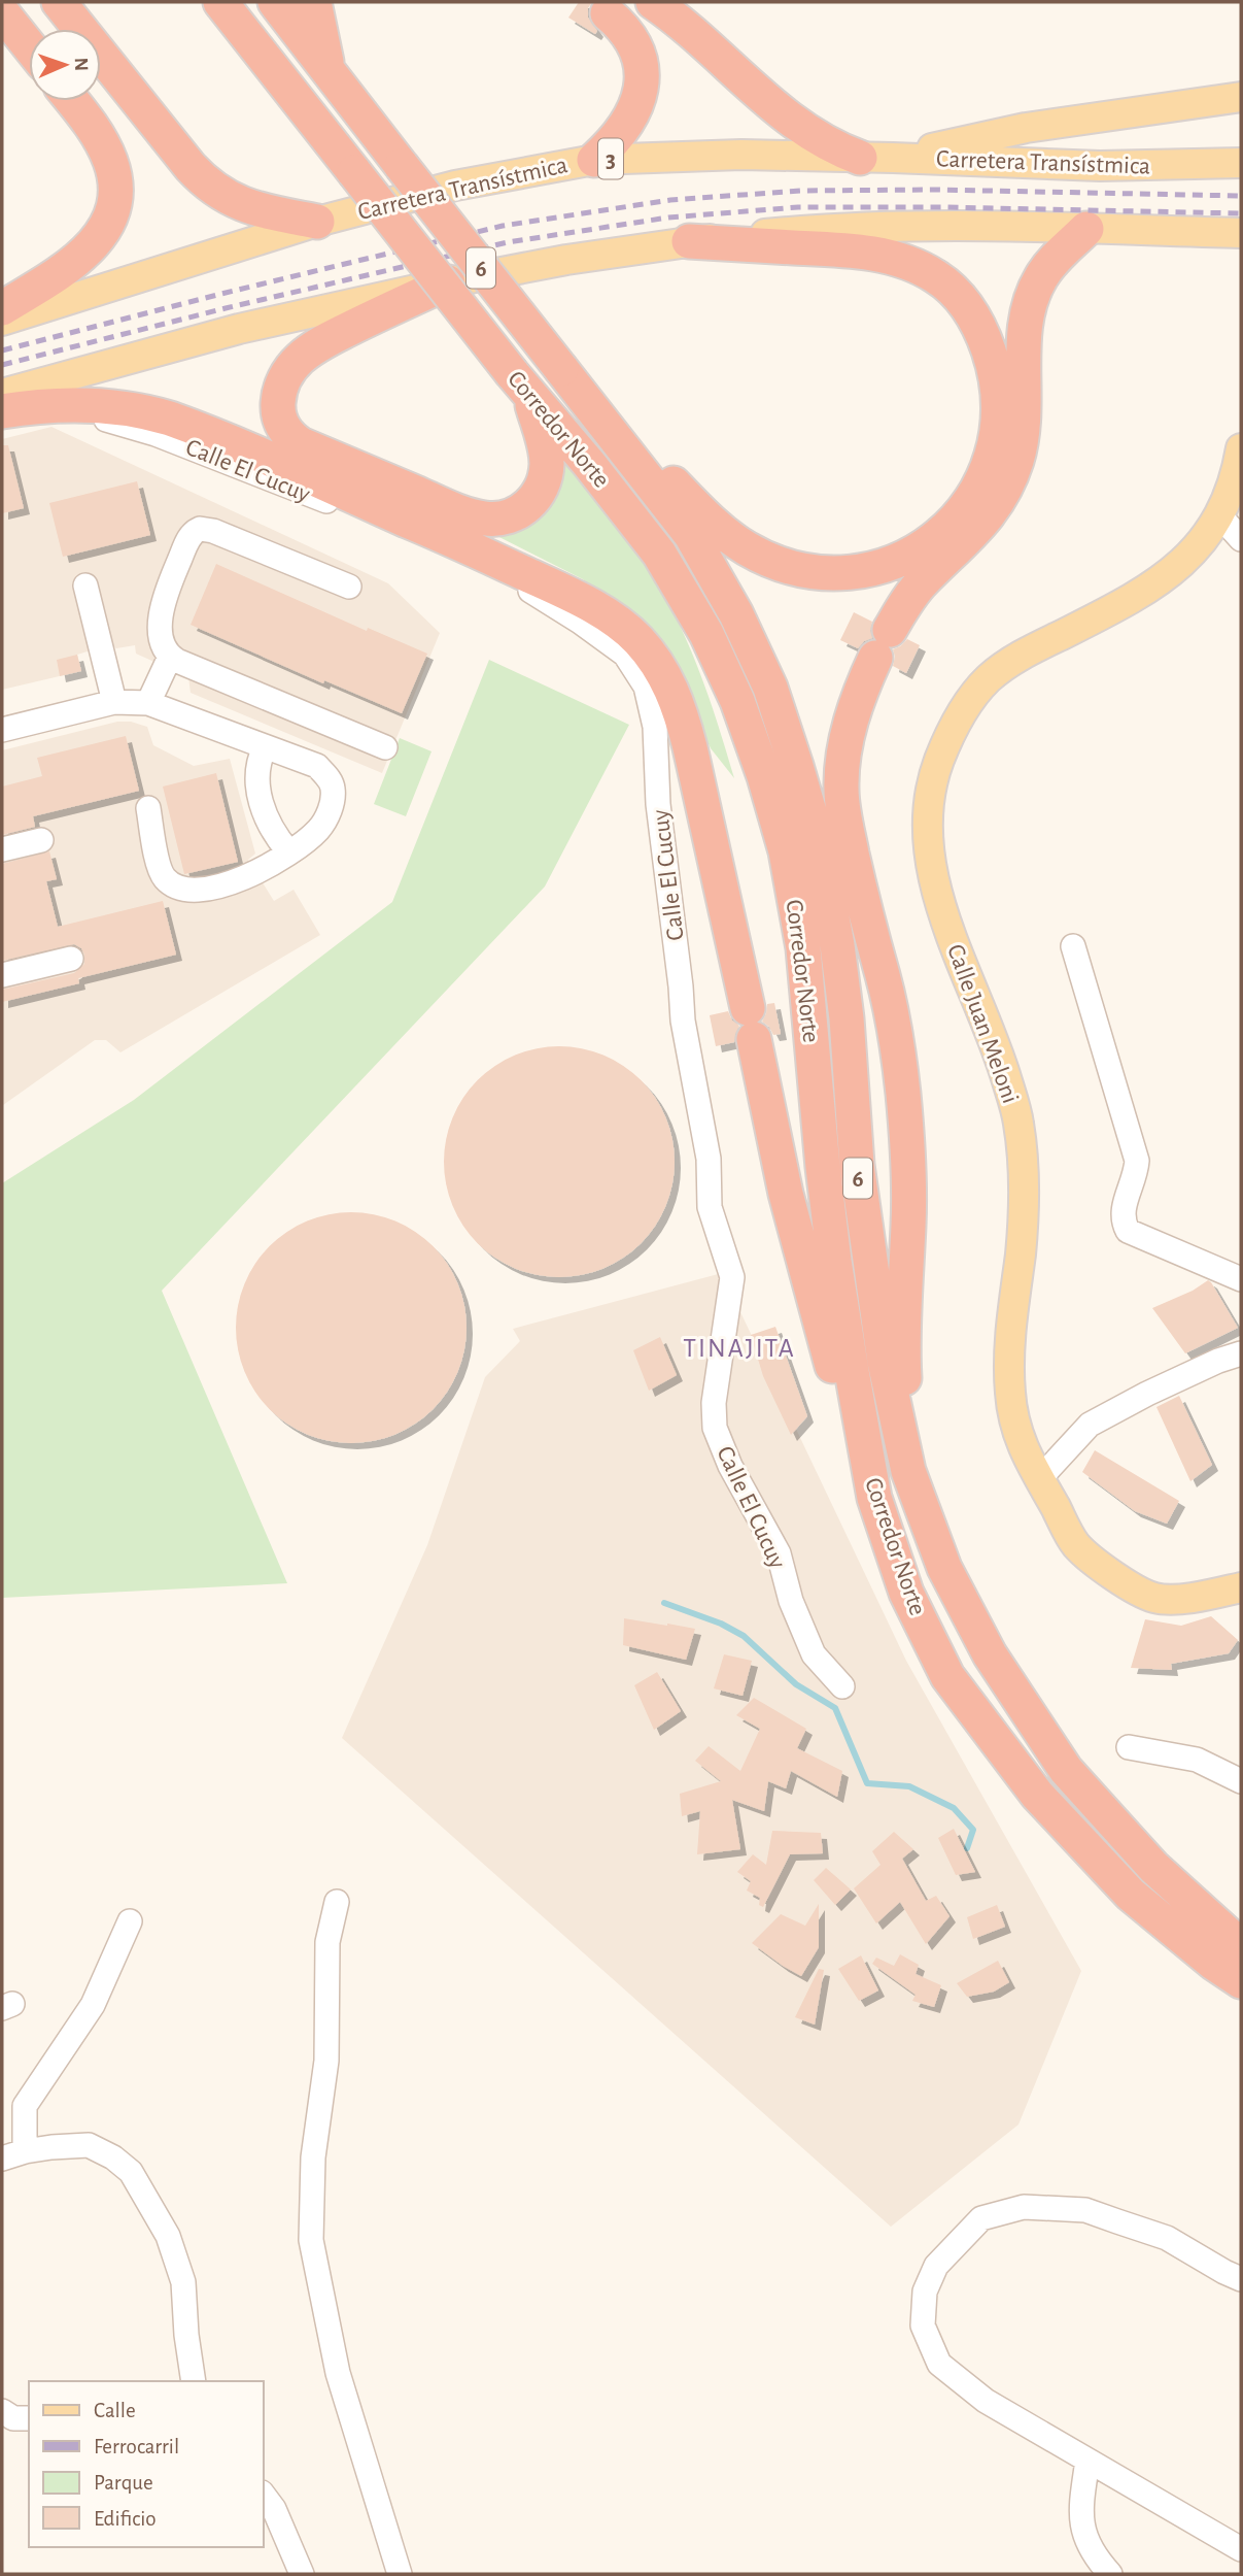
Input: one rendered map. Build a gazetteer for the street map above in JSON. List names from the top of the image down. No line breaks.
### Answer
{"streets":{"highway":["6","Corredor Norte"],"main road":["3","Carretera Transístmica","Calle Juan Meloni"],"street":["Calle El Cucuy"]},"districts":["TINAJITA"],"legend":["Calle","Ferrocarril","Parque","Edificio"],"north":"right"}
